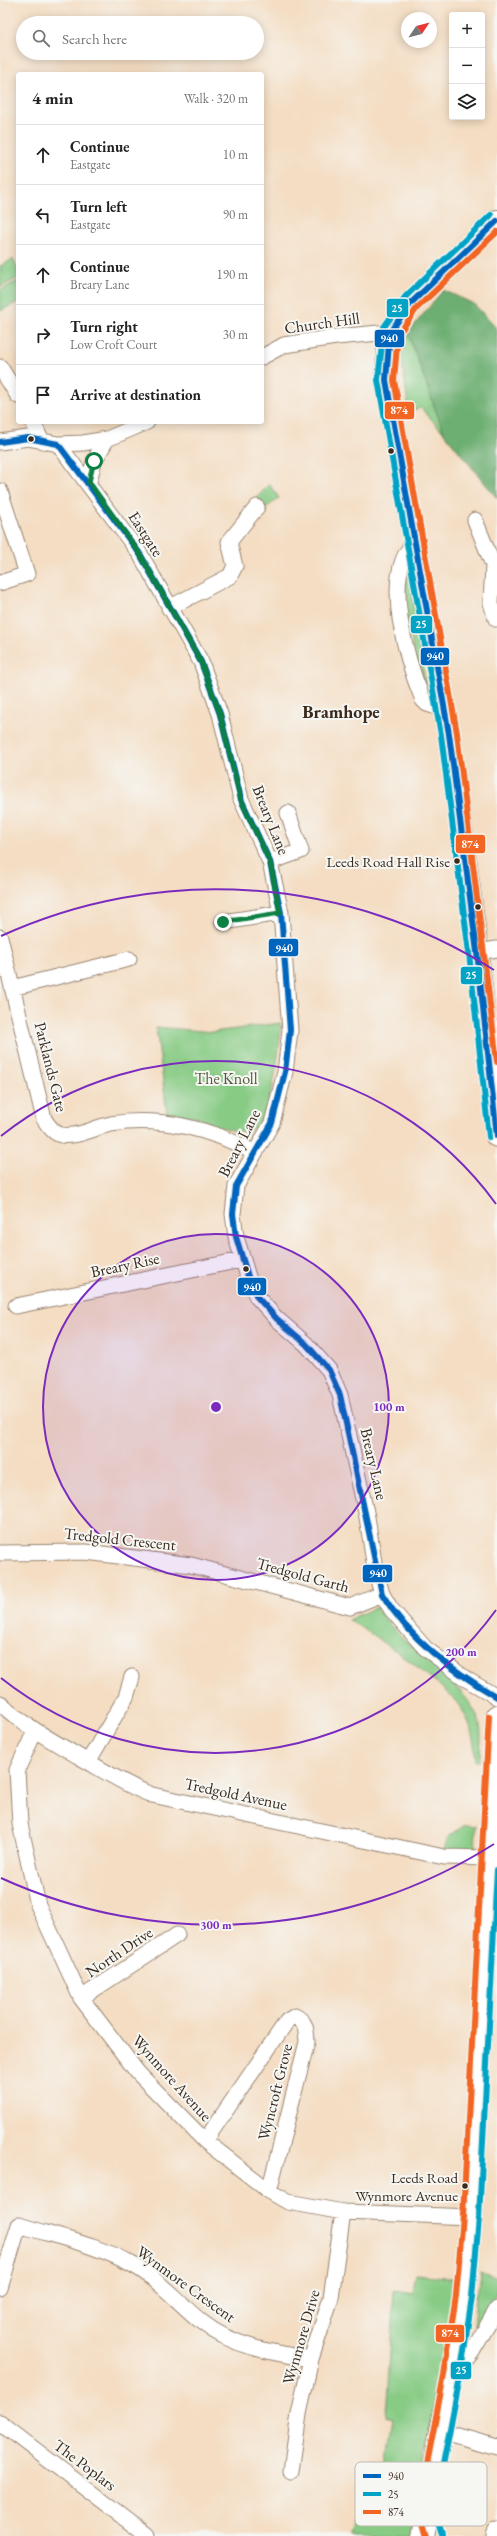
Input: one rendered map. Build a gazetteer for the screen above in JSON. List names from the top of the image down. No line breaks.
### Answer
{"streets":{"street":["Church Hill","Eastgate","Breary Lane","Parklands Gate","Breary Rise","Tredgold Crescent","Tredgold Garth","Tredgold Avenue","North Drive","Wynmore Avenue","Wyncroft Grove","Wynmore Crescent","Wynmore Drive","The Poplars"]},"crossings":[["Eastgate","Breary Lane"],["Breary Lane","Parklands Gate"],["Breary Lane","Breary Rise"],["Breary Lane","Tredgold Garth"],["Tredgold Crescent","Tredgold Garth"],["Tredgold Avenue","Wynmore Avenue"],["North Drive","Wynmore Avenue"],["Wynmore Avenue","Wyncroft Grove"],["Wynmore Avenue","Wynmore Drive"],["Wynmore Crescent","Wynmore Drive"]],"districts":["Bramhope"],"parks":["The Knoll"],"places":["Leeds Road Hall Rise","Leeds Road Wynmore Avenue"],"lines":["transit line 25","transit line 940","transit line 874"],"legend":["940","25","874"],"north":"top right","page":{"map_buttons":["+","−"],"search":"Search here","heading":["4 min","Walk · 320 m"],"list":[["Continue","Eastgate","10 m"],["Turn left","Eastgate","90 m"],["Continue","Breary Lane","190 m"],["Turn right","Low Croft Court","30 m"],"Arrive at destination"]},"rings":["100 m","200 m","300 m"]}
